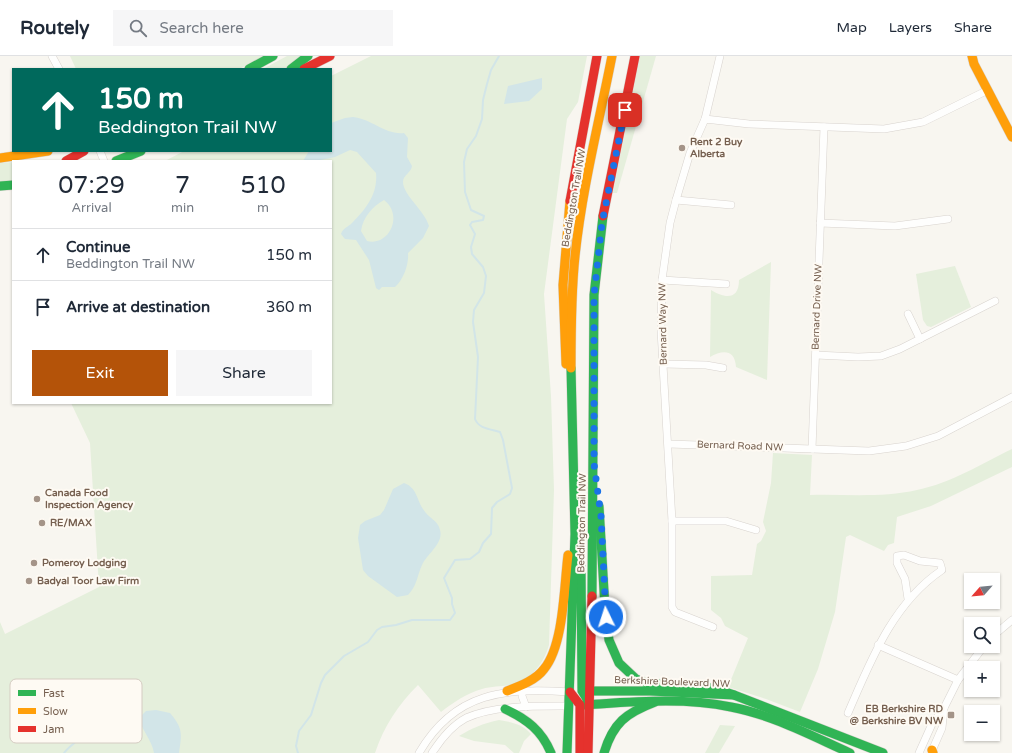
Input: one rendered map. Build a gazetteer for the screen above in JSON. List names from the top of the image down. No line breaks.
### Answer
{"streets":{"main road":["Beddington Trail NW","Berkshire Boulevard NW"],"street":["Bernard Drive NW","Bernard Way NW","Bernard Road NW"]},"crossings":[["Beddington Trail NW","Berkshire Boulevard NW"],["Bernard Drive NW","Bernard Road NW"],["Bernard Way NW","Bernard Road NW"]],"places":{"other":["Rent 2 Buy Alberta","Canada Food Inspection Agency","RE/MAX","Pomeroy Lodging","Badyal Toor Law Firm"],"transit":["EB Berkshire RD @ Berkshire BV NW"]},"legend":["Fast","Slow","Jam"],"north":"bottom left","page":{"header":"Routely","search":"Search here","nav":["Map","Layers","Share"],"turn":["150 m","Beddington Trail NW"],"eta":["07:29","Arrival","7","min","510","m"],"list":[{"name":"Continue","note":"Beddington Trail NW","value":"150 m"},{"name":"Arrive at destination","value":"360 m"}],"buttons":["Exit","Share"],"map_buttons":["+","−"]}}
